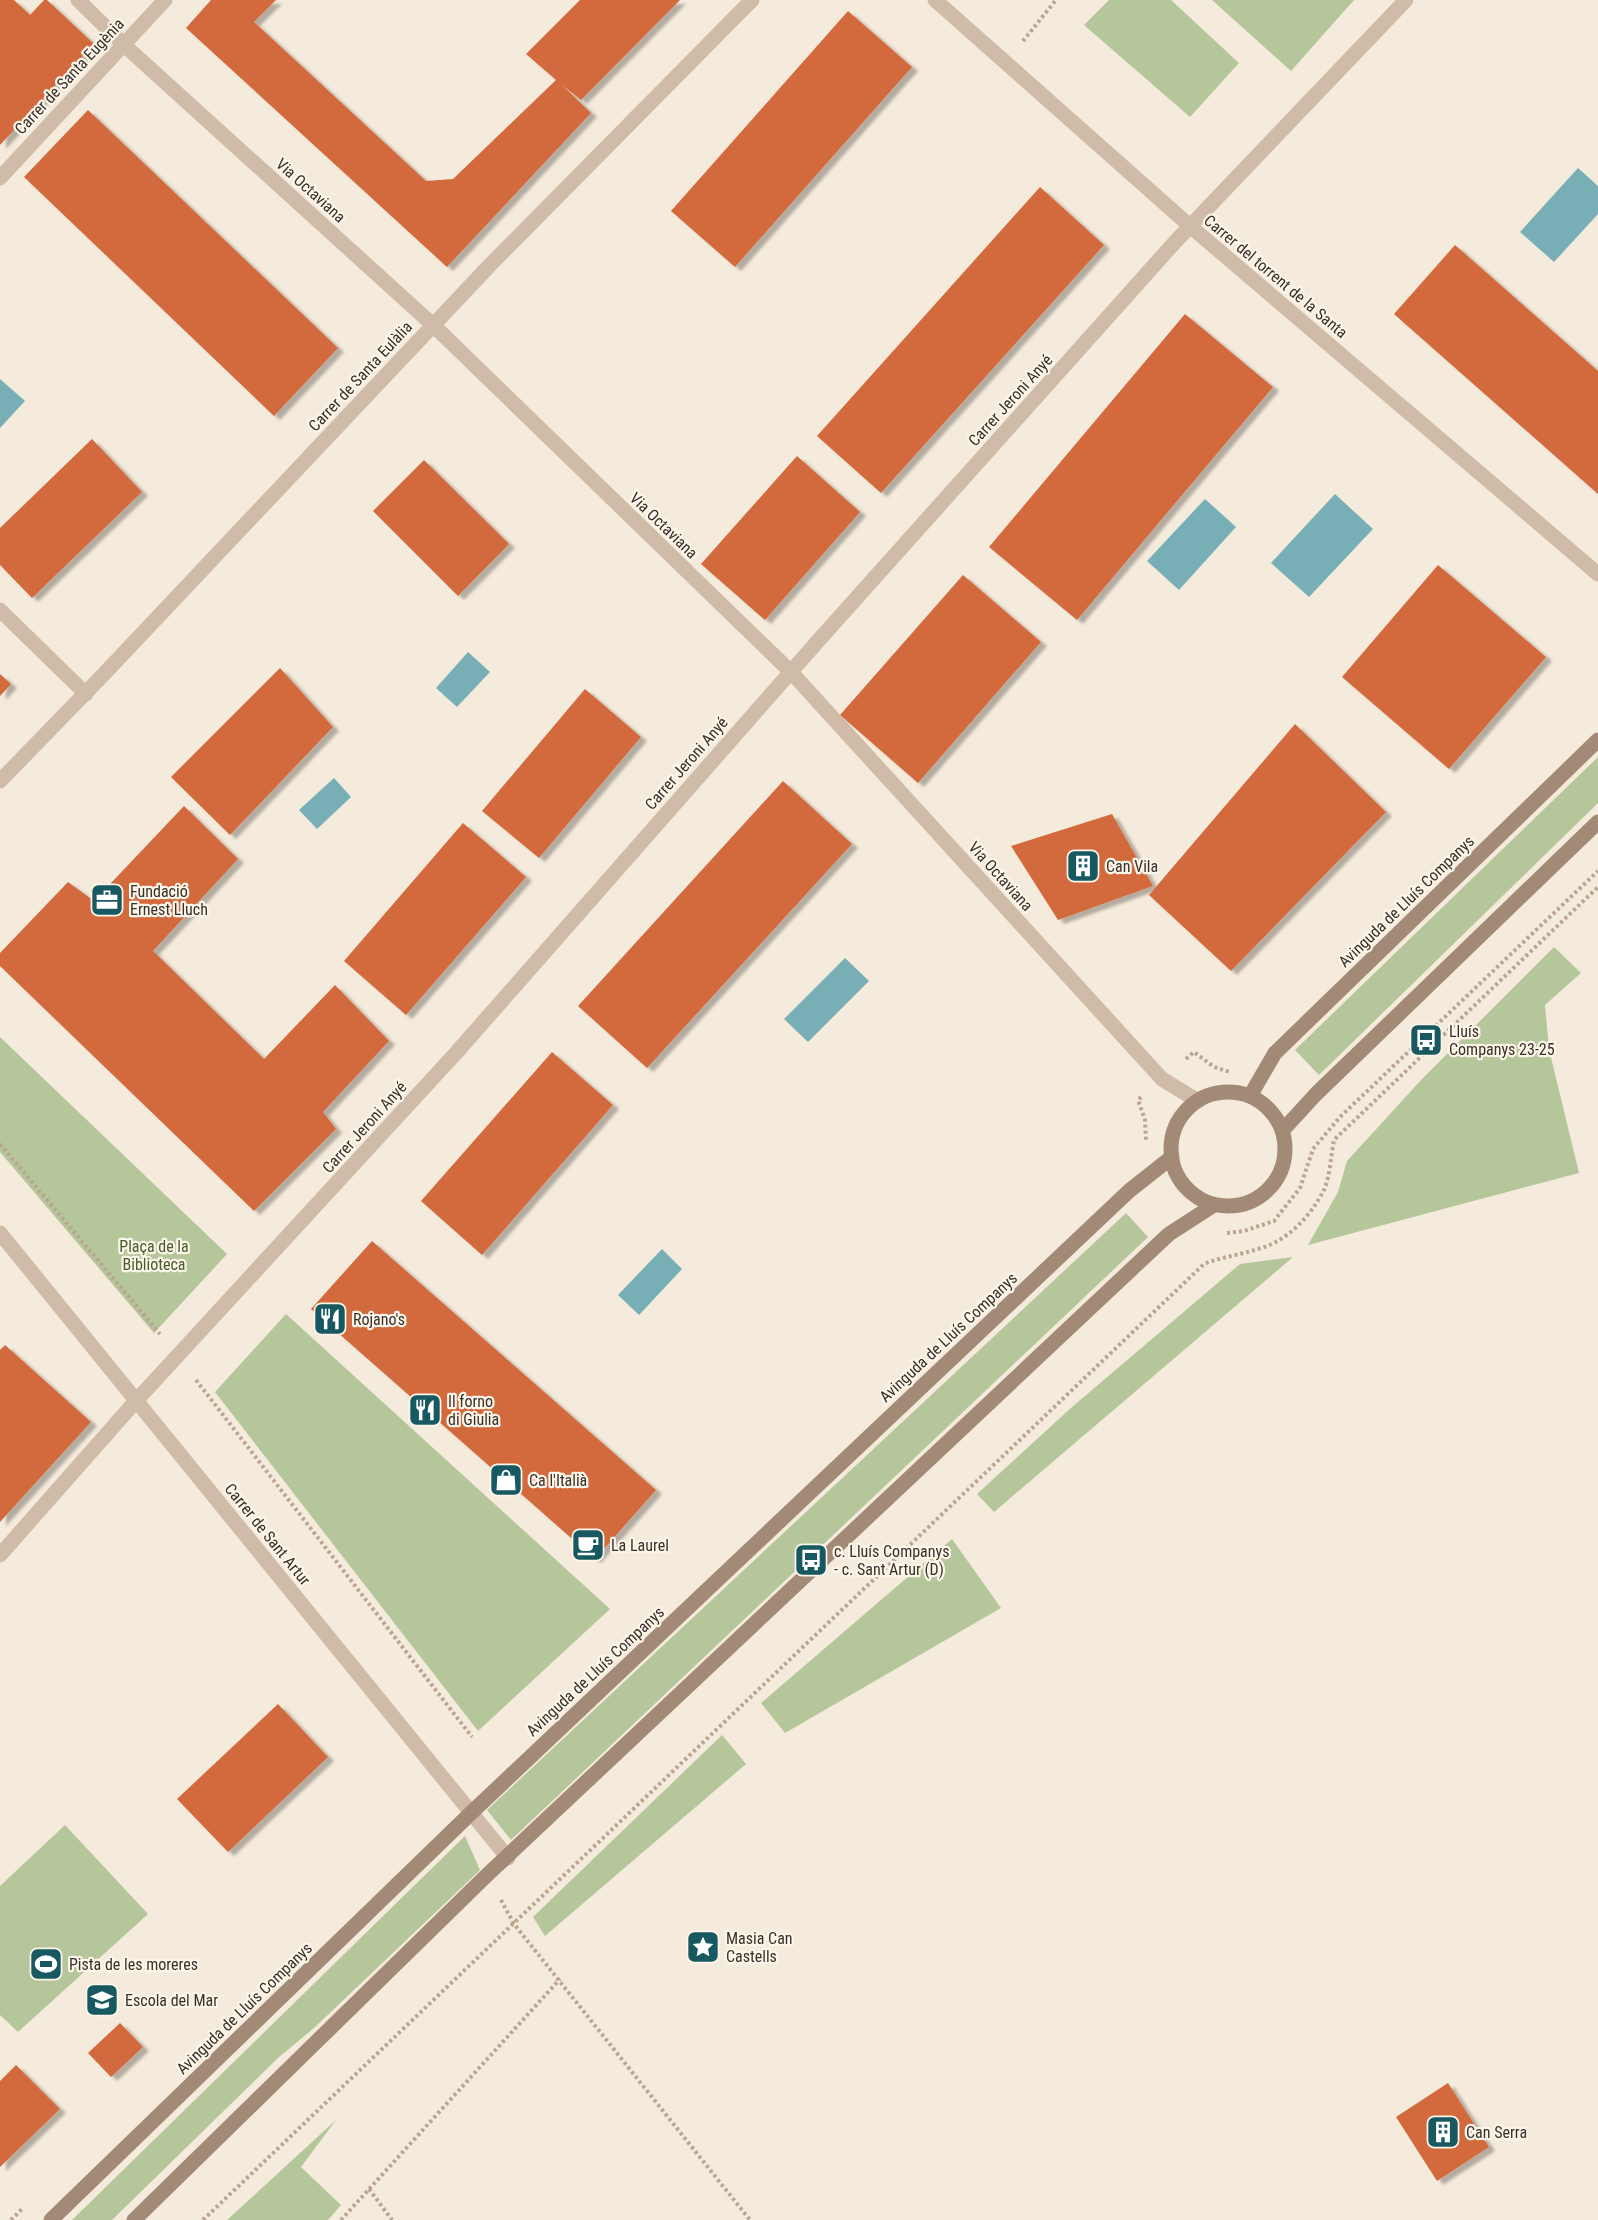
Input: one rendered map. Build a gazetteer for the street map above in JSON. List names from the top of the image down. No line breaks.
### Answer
{"streets":{"street":["Carrer de Santa Eugènia","Via Octaviana","Carrer del torrent de la Santa","Carrer de Santa Eulàlia","Carrer Jeroni Anyé","Avinguda de Lluís Companys","Carrer de Sant Artur"]},"crossings":[["Carrer de Santa Eugènia","Via Octaviana"],["Via Octaviana","Carrer de Santa Eulàlia"],["Via Octaviana","Carrer Jeroni Anyé"],["Via Octaviana","Avinguda de Lluís Companys"],["Carrer del torrent de la Santa","Carrer Jeroni Anyé"],["Carrer Jeroni Anyé","Carrer de Sant Artur"],["Avinguda de Lluís Companys","Carrer de Sant Artur"]],"parks":["Plaça de la Biblioteca"],"places":{"building":["Can Vila","Can Serra"],"office":["Fundació Ernest Lluch"],"bus stop":["Lluís Companys 23-25","c. Lluís Companys - c. Sant Artur (D)"],"restaurant":["Rojano's","Il forno di Giulia"],"shop":["Ca l'Italià"],"cafe":["La Laurel"],"place":["Masia Can Castells"],"sports":["Pista de les moreres"],"school or university":["Escola del Mar"]}}
